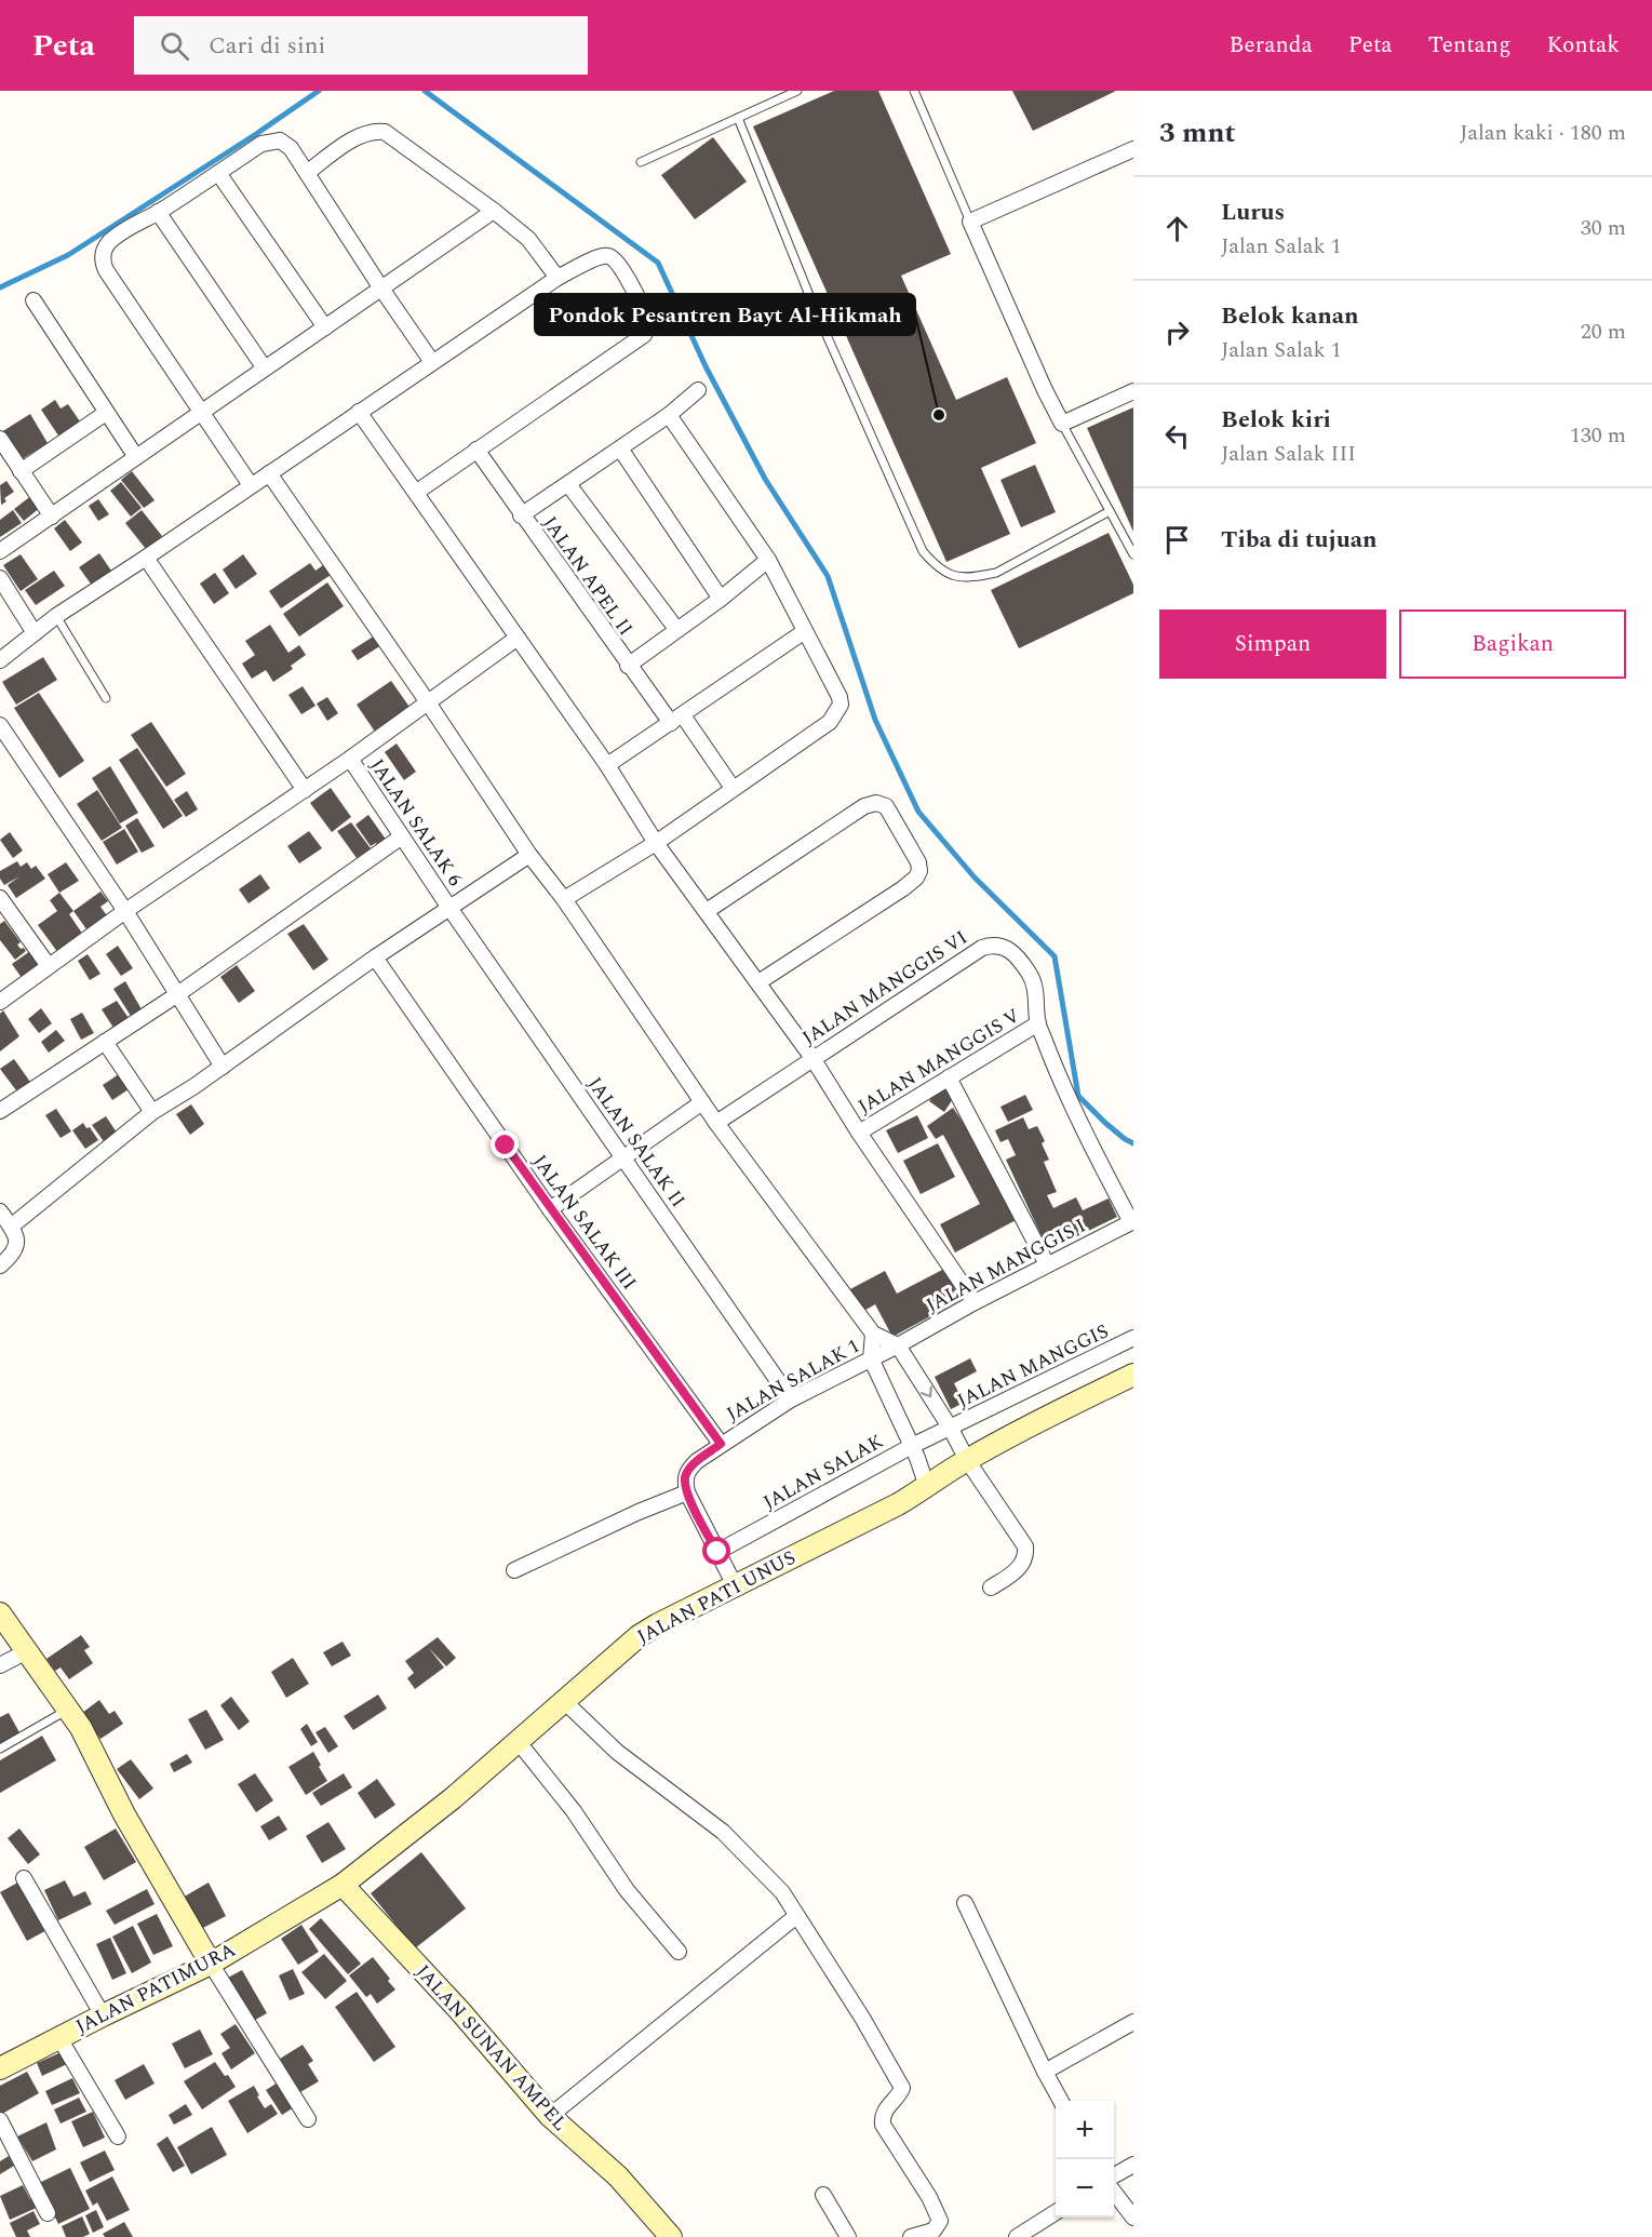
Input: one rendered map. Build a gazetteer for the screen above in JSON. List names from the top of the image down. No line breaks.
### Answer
{"streets":{"main road":["JALAN PATI UNUS","JALAN PATIMURA","JALAN SUNAN AMPEL"],"street":["JALAN APEL II","JALAN SALAK 6","JALAN MANGGIS VI","JALAN MANGGIS V","JALAN SALAK II","JALAN SALAK III","JALAN MANGGIS I","JALAN MANGGIS","JALAN SALAK 1","JALAN SALAK"]},"crossings":[["JALAN SALAK 6","JALAN SALAK II"],["JALAN MANGGIS VI","JALAN MANGGIS V"],["JALAN SALAK II","JALAN SALAK 1"],["JALAN SALAK III","JALAN SALAK 1"],["JALAN MANGGIS I","JALAN SALAK 1"],["JALAN MANGGIS","JALAN SALAK"],["JALAN MANGGIS","JALAN PATI UNUS"],["JALAN SALAK","JALAN PATI UNUS"],["JALAN PATI UNUS","JALAN PATIMURA"],["JALAN PATI UNUS","JALAN SUNAN AMPEL"],["JALAN PATIMURA","JALAN SUNAN AMPEL"]],"places":["Pondok Pesantren Bayt Al-Hikmah"],"page":{"header":"Peta","search":"Cari di sini","nav":["Beranda","Peta","Tentang","Kontak"],"heading":["3 mnt","Jalan kaki · 180 m"],"list":[["Lurus","Jalan Salak 1","30 m"],["Belok kanan","Jalan Salak 1","20 m"],["Belok kiri","Jalan Salak III","130 m"],"Tiba di tujuan"],"buttons":["Simpan","Bagikan"],"map_buttons":["+","−"]}}
